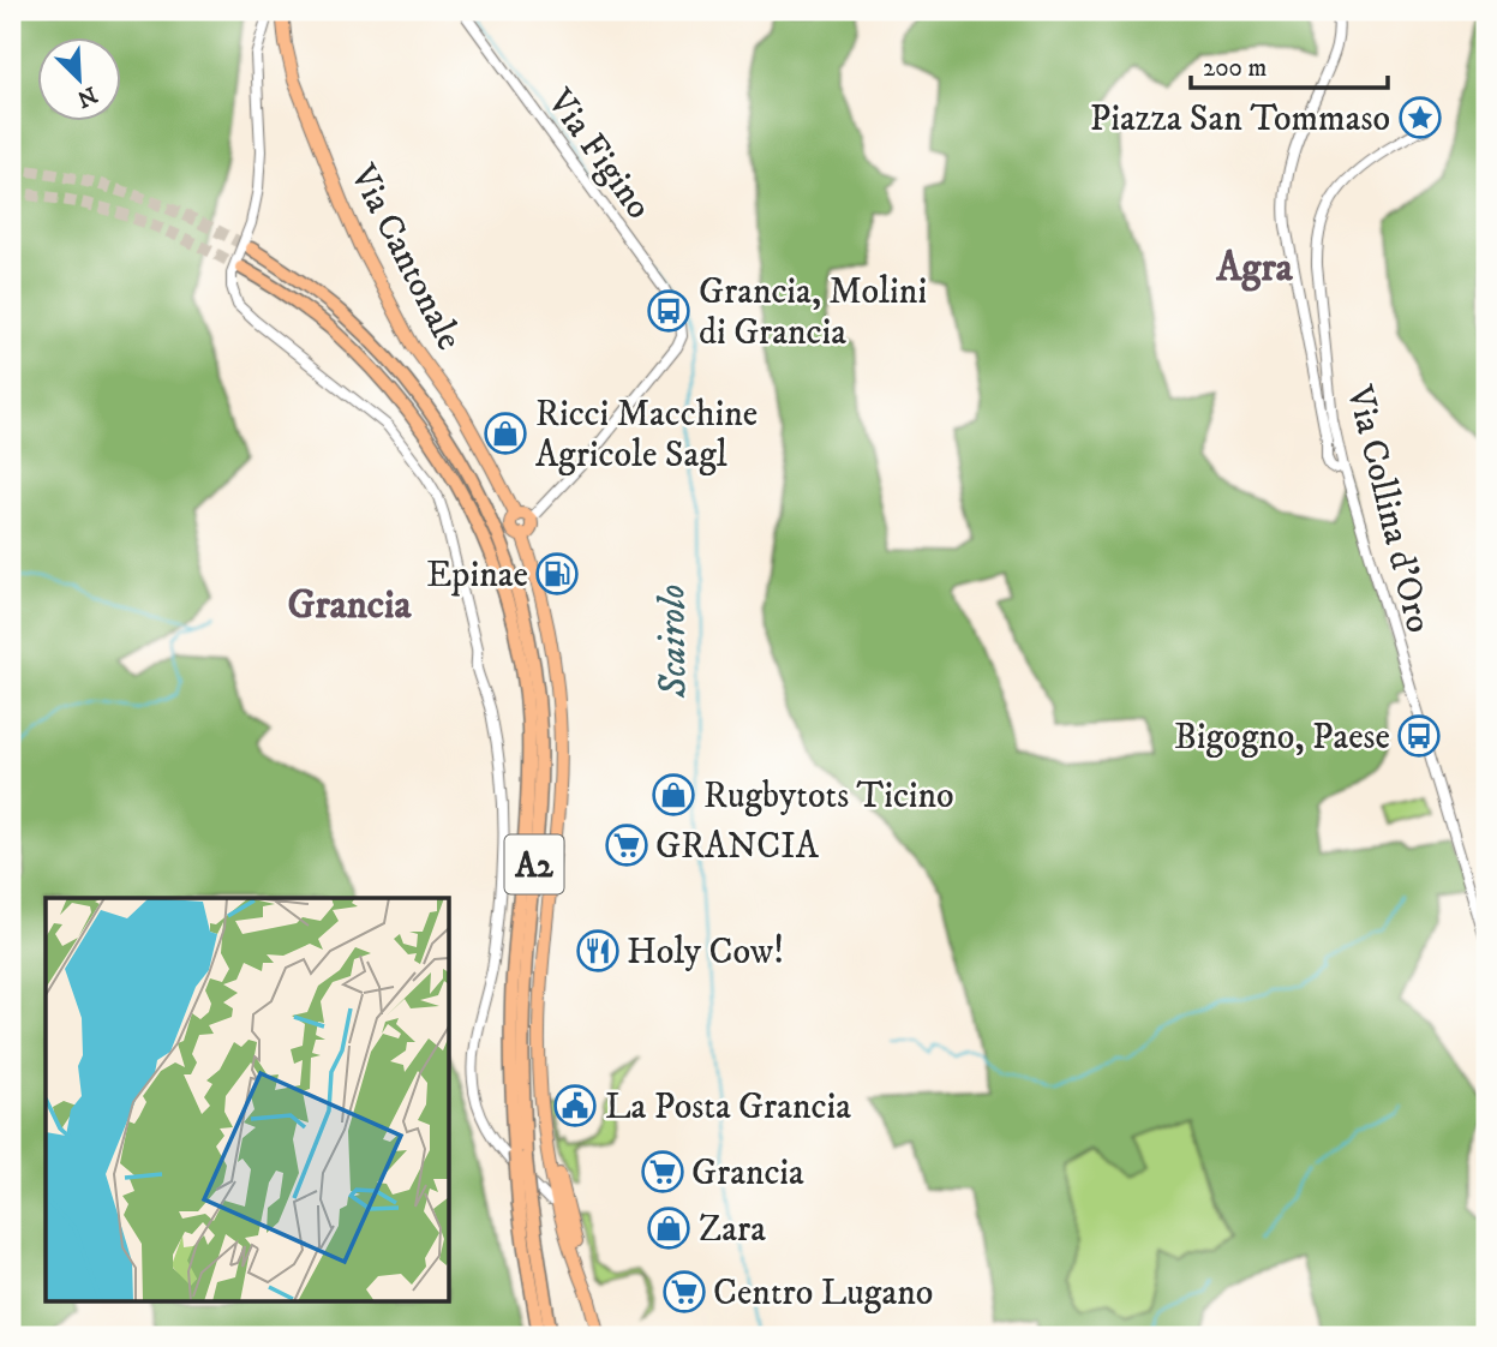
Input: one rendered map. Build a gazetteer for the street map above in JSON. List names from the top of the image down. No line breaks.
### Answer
{"streets":{"highway":["A2"],"main road":["Via Cantonale"],"street":["Via Figino","Via Collina d'Oro"]},"crossings":[["Via Figino","Via Cantonale"]],"districts":["Agra","Grancia"],"water":["Scairolo"],"places":{"place":["Piazza San Tommaso"],"bus stop":["Grancia, Molini di Grancia","Bigogno, Paese"],"shop":["Ricci Macchine Agricole Sagl","Rugbytots Ticino","Zara"],"fuel station":["Epinae"],"supermarket":["GRANCIA","Grancia","Centro Lugano"],"restaurant":["Holy Cow!"],"public building":["La Posta Grancia"]},"scale_bar":"200 m","north":"bottom right"}
